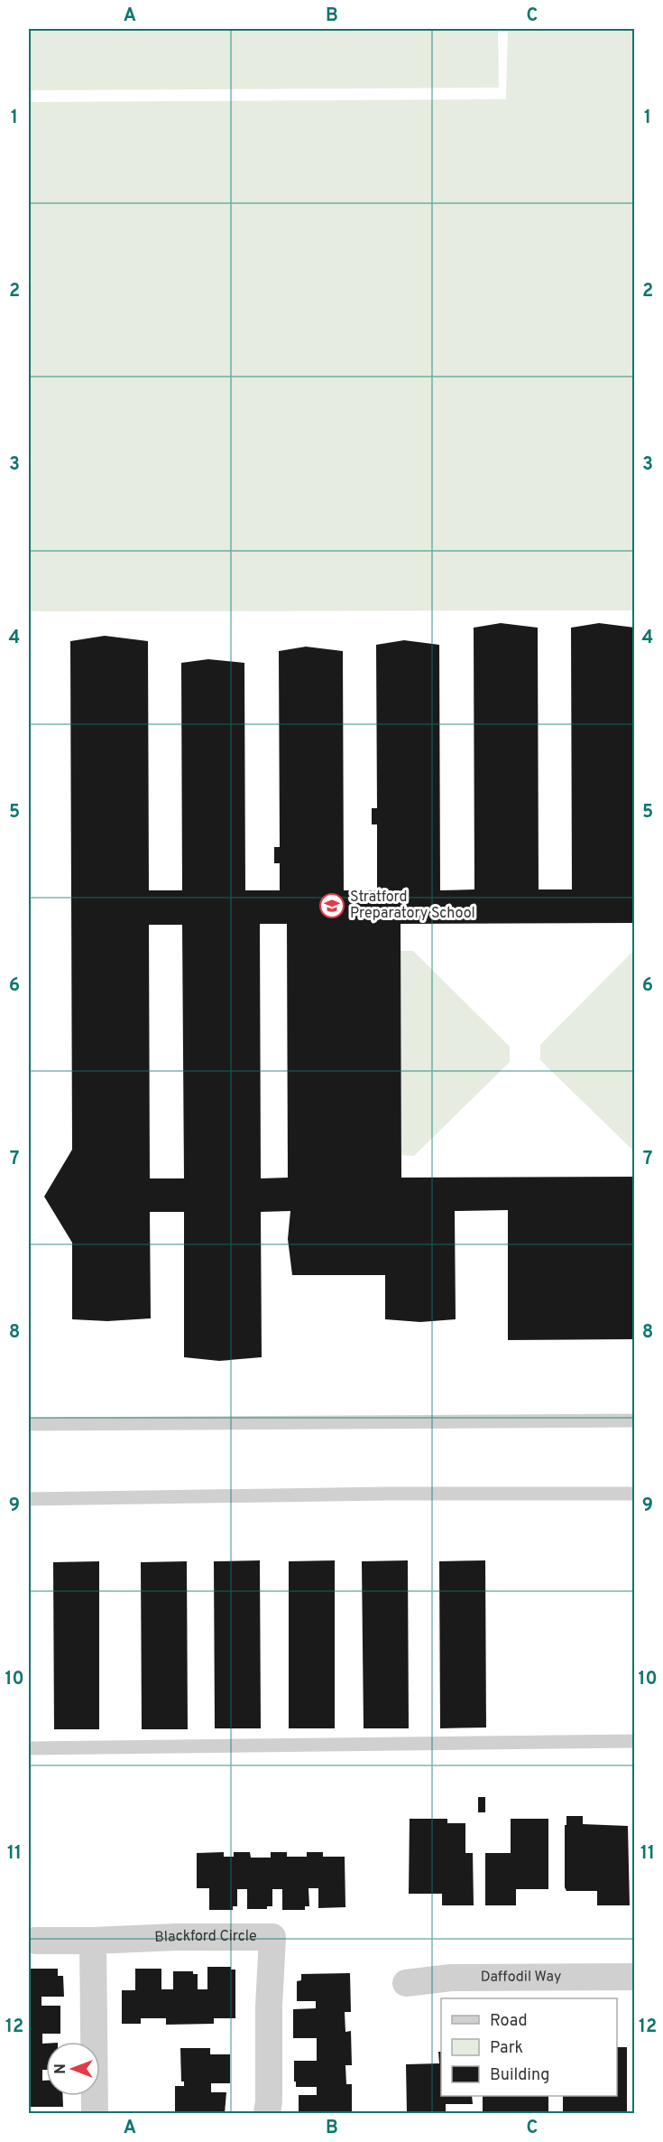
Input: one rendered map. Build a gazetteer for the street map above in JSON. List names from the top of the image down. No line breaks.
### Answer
{"streets":{"street":["Blackford Circle","Daffodil Way"]},"places":{"school or university":["Stratford Preparatory School"]},"legend":["Road","Park","Building"],"north":"left","grid":{"columns":["A","B","C"],"rows":["1","2","3","4","5","6","7","8","9","10","11","12"]}}
